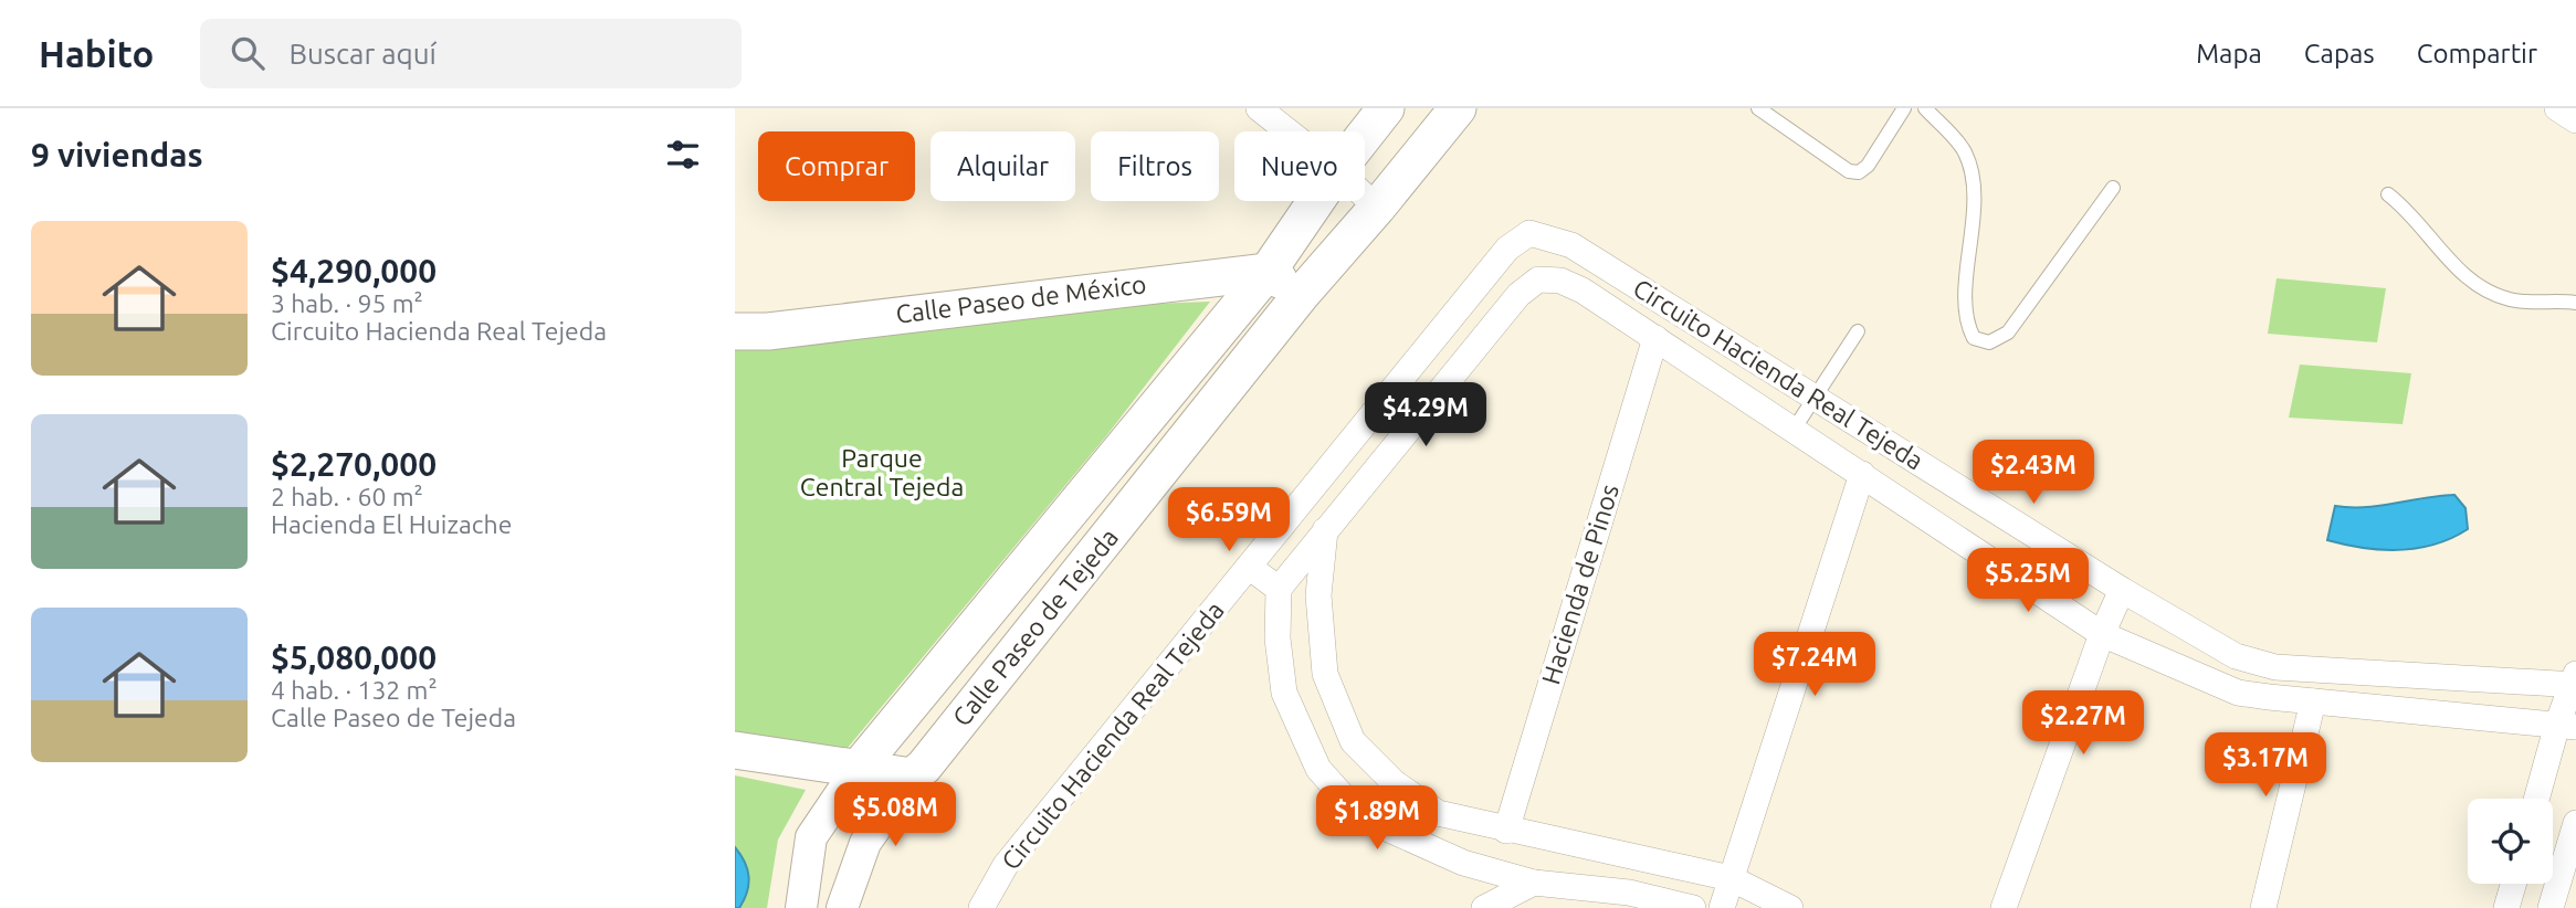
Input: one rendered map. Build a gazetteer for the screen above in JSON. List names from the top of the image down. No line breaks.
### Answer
{"streets":{"main road":["Calle Paseo de México","Calle Paseo de Tejeda"],"street":["Circuito Hacienda Real Tejeda","Hacienda de Pinos"]},"crossings":[["Calle Paseo de México","Calle Paseo de Tejeda"],["Circuito Hacienda Real Tejeda","Hacienda de Pinos"]],"parks":["Parque Central Tejeda"],"page":{"header":"Habito","search":"Buscar aquí","nav":["Mapa","Capas","Compartir"],"heading":"9 viviendas","chip":["Comprar","Alquilar","Filtros","Nuevo"],"list":[{"name":"$4,290,000","note":"3 hab. · 95 m² · Circuito Hacienda Real Tejeda"},{"name":"$2,270,000","note":"2 hab. · 60 m² · Hacienda El Huizache"},{"name":"$5,080,000","note":"4 hab. · 132 m² · Calle Paseo de Tejeda"}],"price":["$4.29M","$2.43M","$6.59M","$5.25M","$7.24M","$2.27M","$3.17M","$5.08M","$1.89M"]}}
